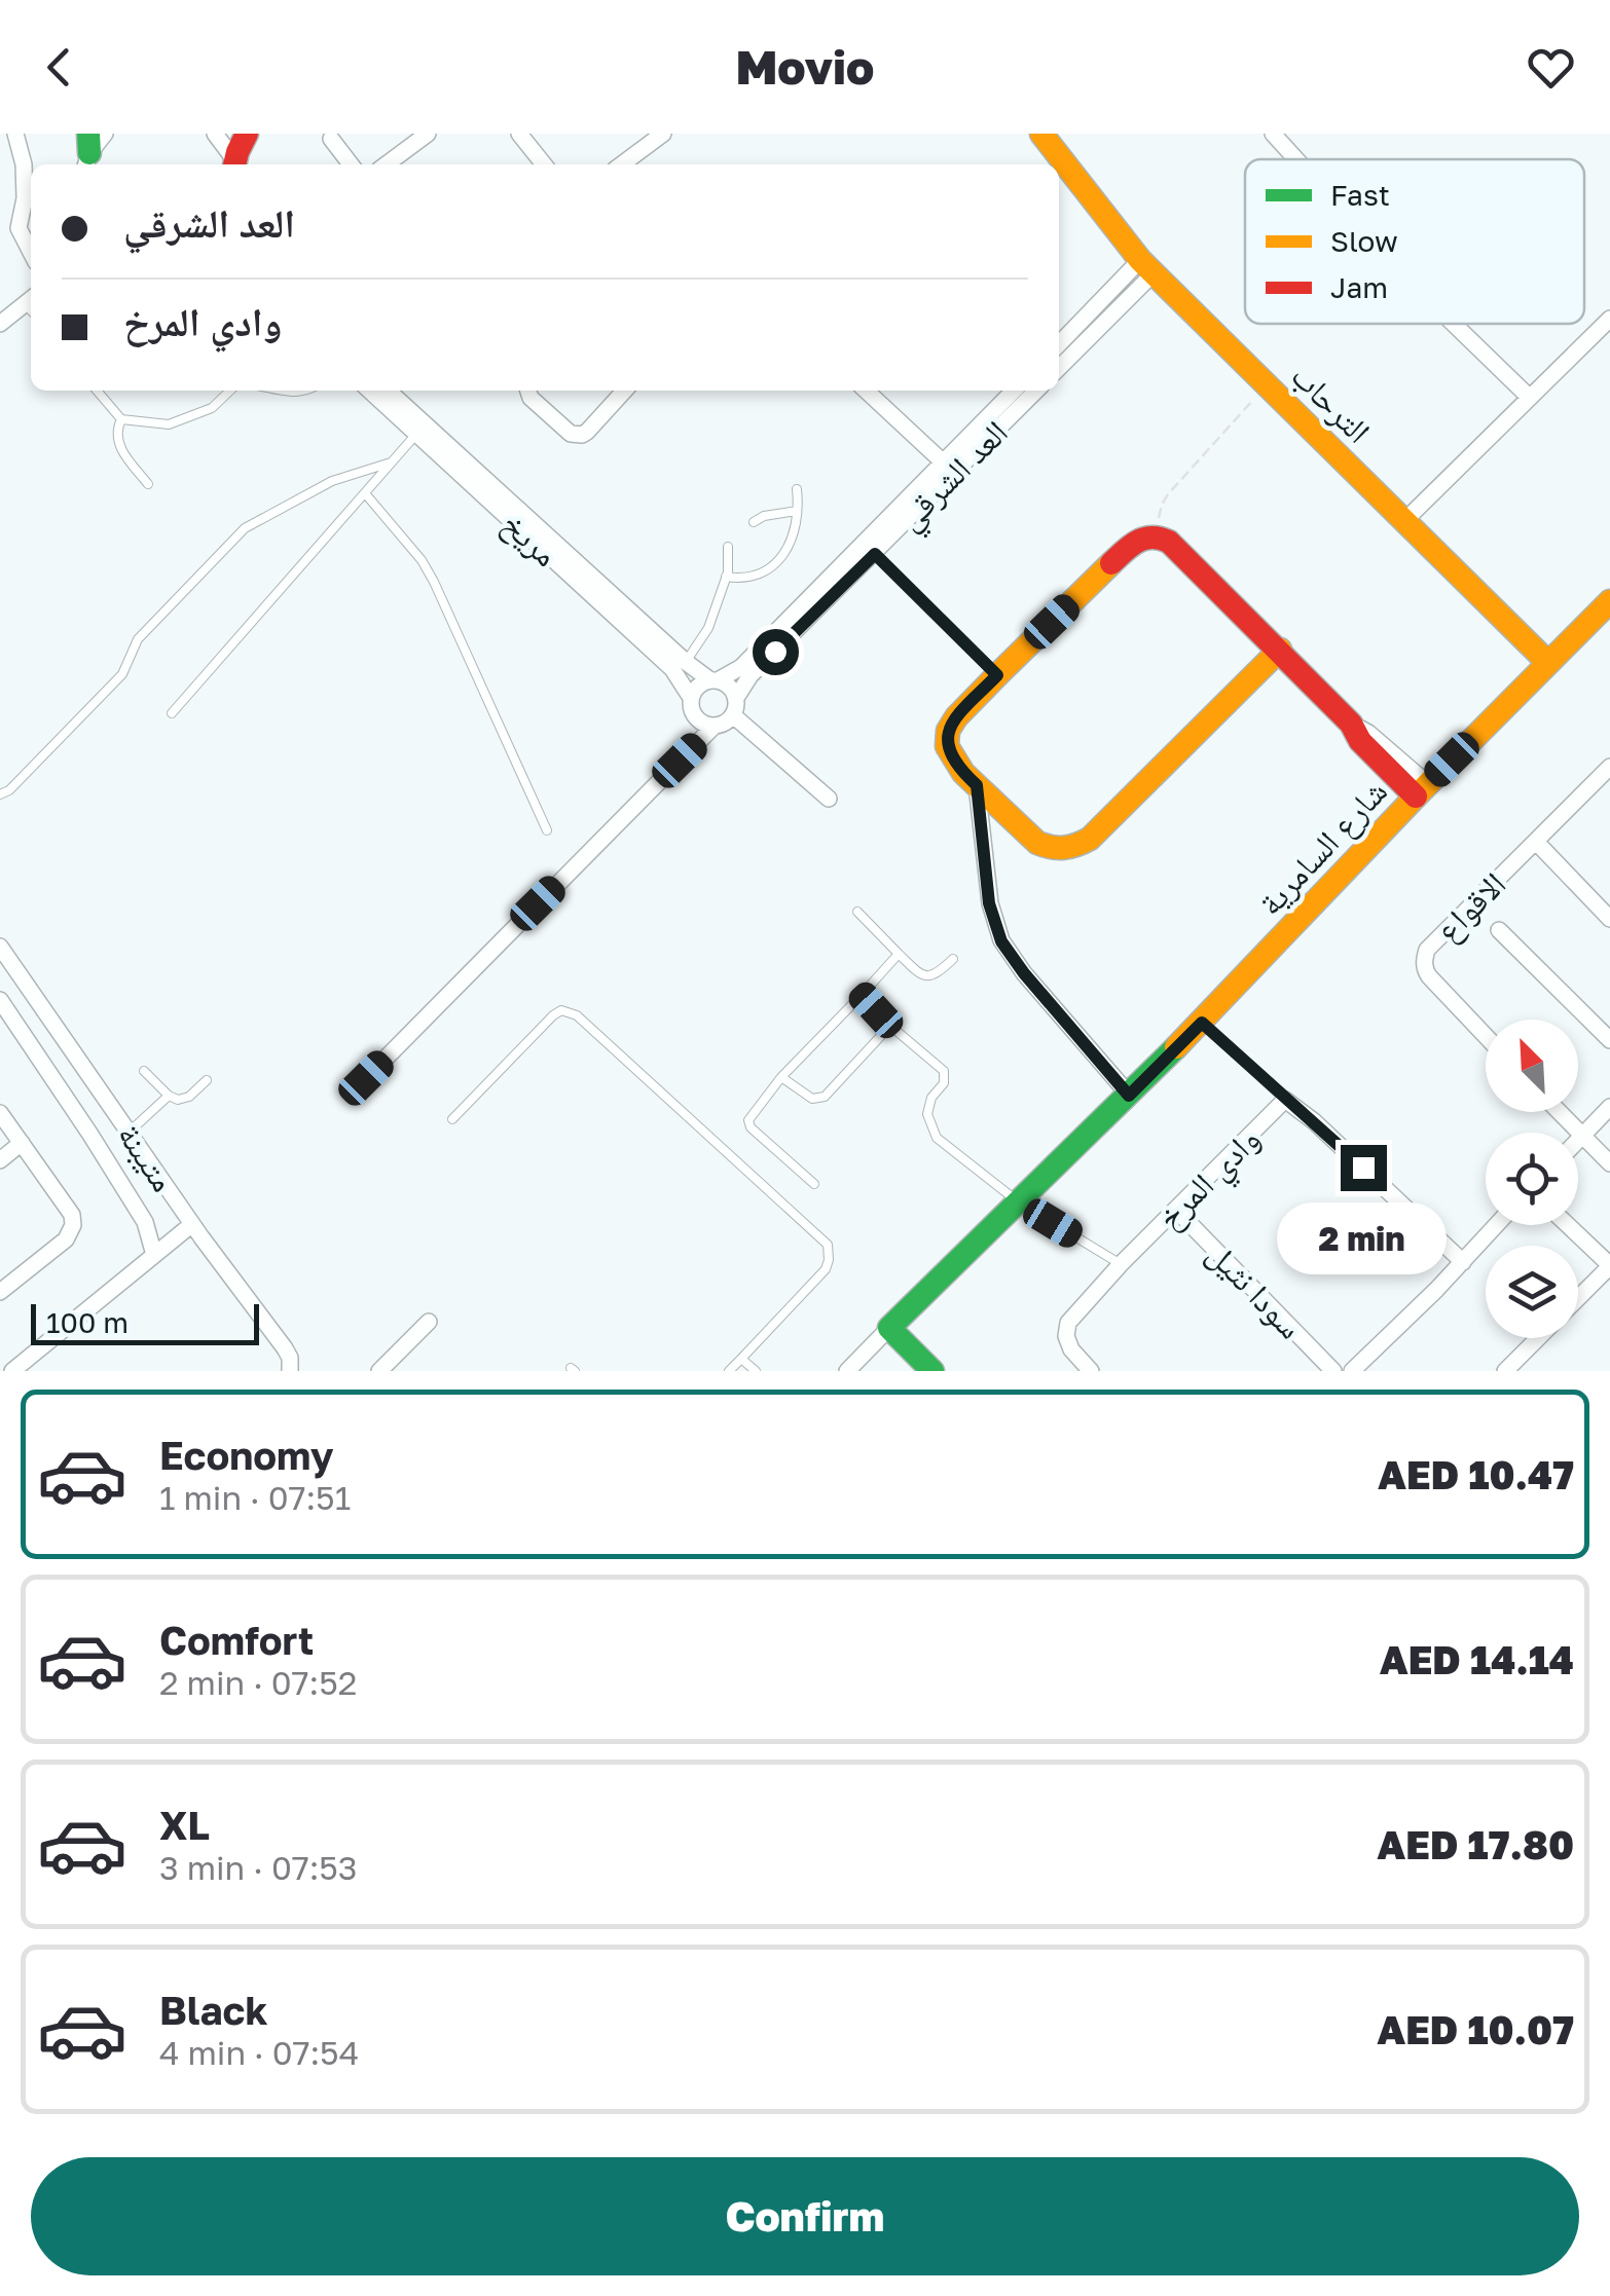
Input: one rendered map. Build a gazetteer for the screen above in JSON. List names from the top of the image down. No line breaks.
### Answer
{"streets":{"street":["الترحاب","العد الشرقي","مريخ","شارع السامرية","الاقواع","متيبنة","وادي المرخ","سودا نثيل"]},"crossings":[["الترحاب","شارع السامرية"],["العد الشرقي","مريخ"],["وادي المرخ","سودا نثيل"]],"legend":["Fast","Slow","Jam"],"scale_bar":"100 m","north":"top left","page":{"header":"Movio","banner":["العد الشرقي","وادي المرخ"],"bubble":"2 min","scale":"100 m","list":[{"name":"Economy","note":"1 min · 07:51","value":"AED 10.47"},{"name":"Comfort","note":"2 min · 07:52","value":"AED 14.14"},{"name":"XL","note":"3 min · 07:53","value":"AED 17.80"},{"name":"Black","note":"4 min · 07:54","value":"AED 10.07"}],"buttons":"Confirm"}}
